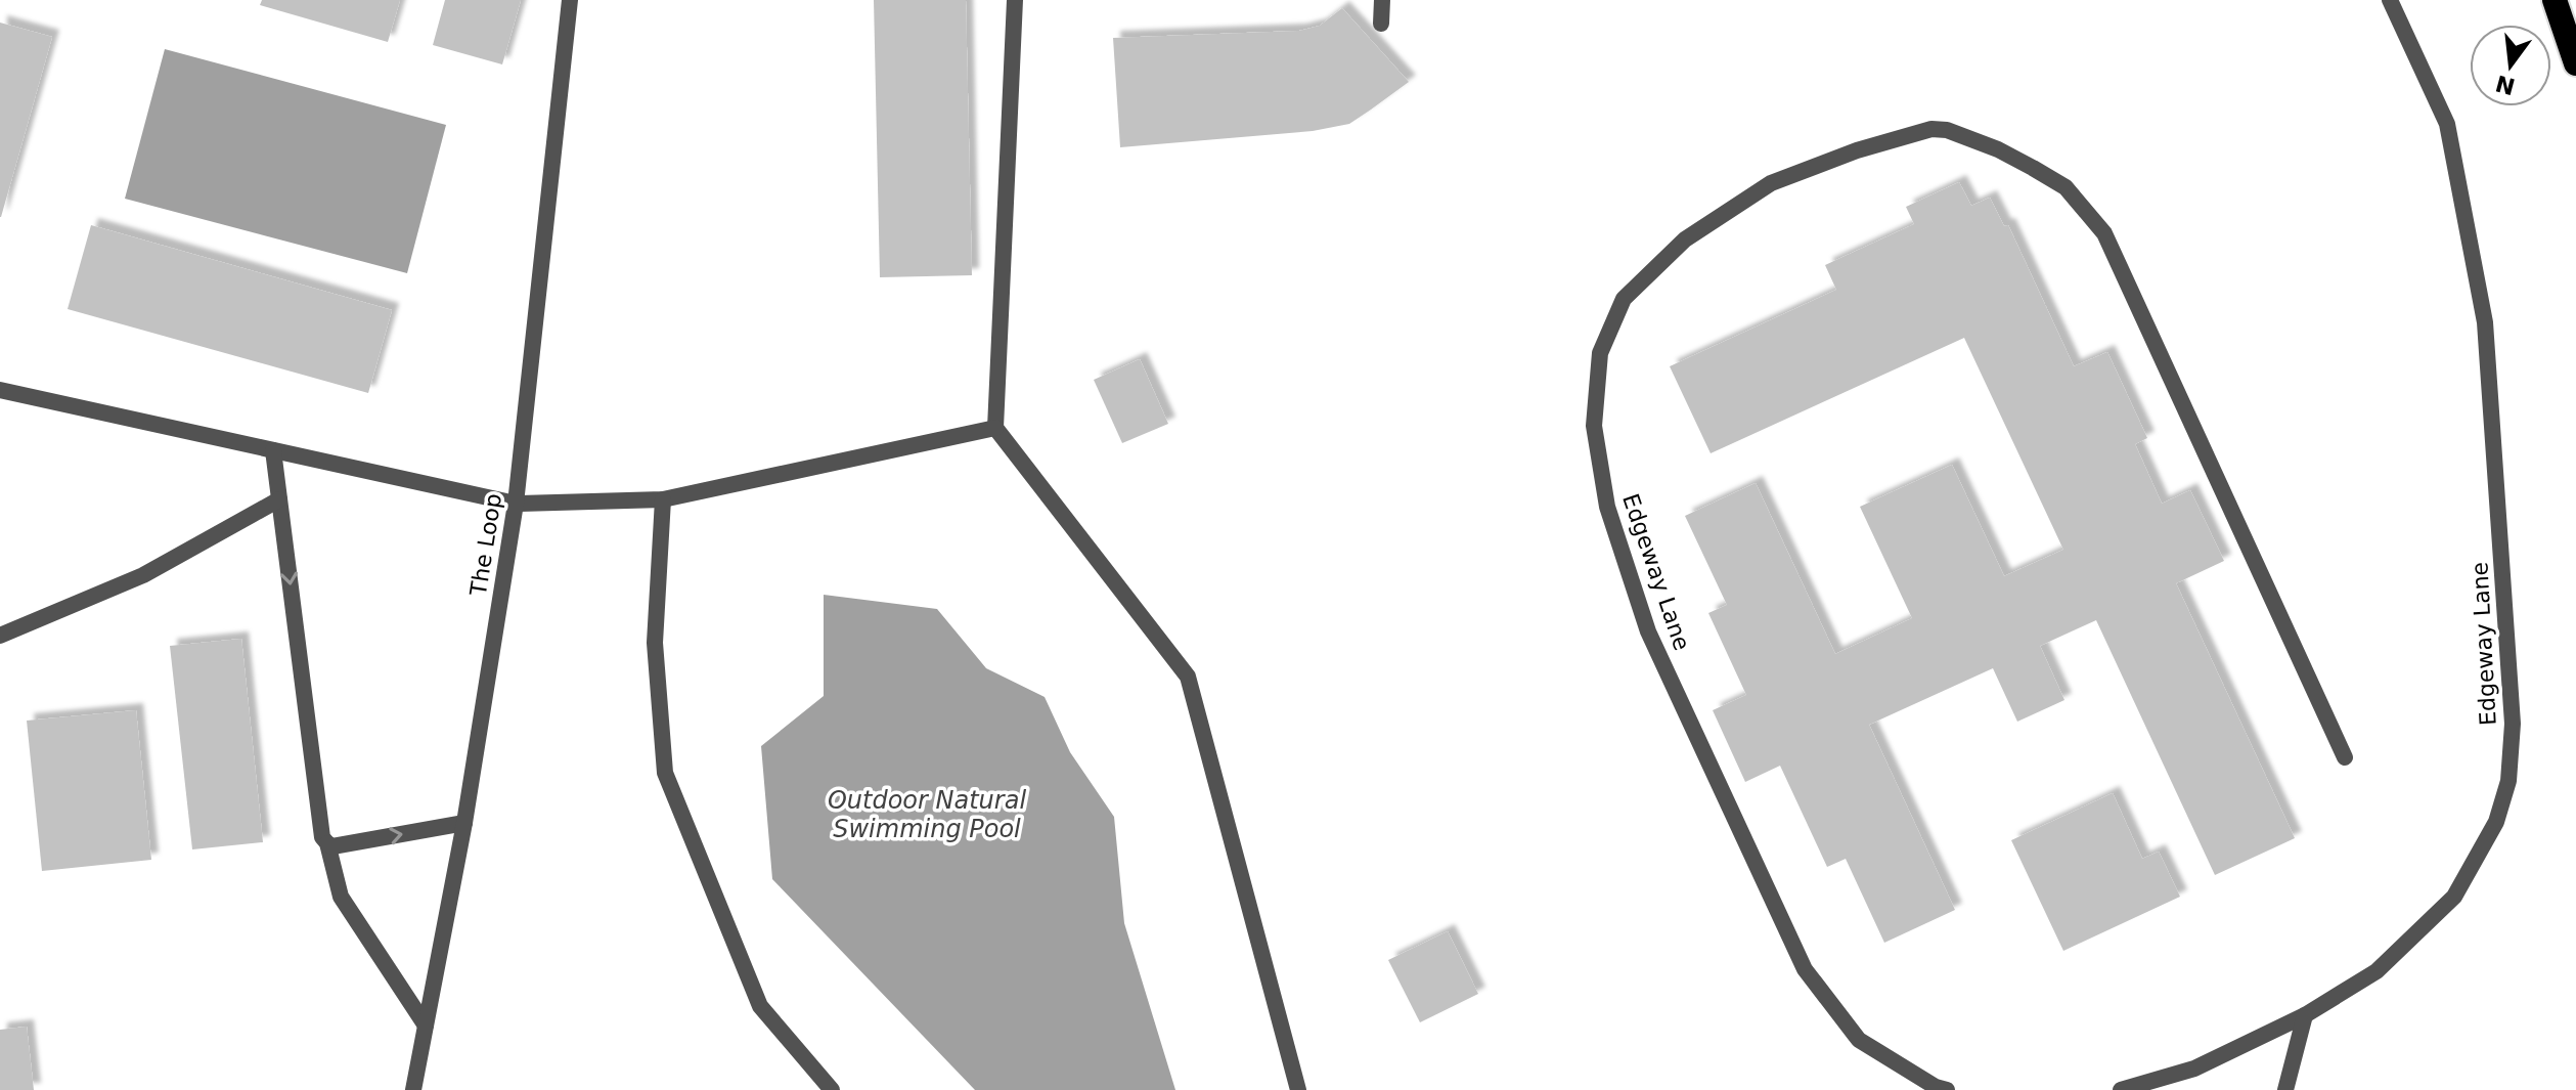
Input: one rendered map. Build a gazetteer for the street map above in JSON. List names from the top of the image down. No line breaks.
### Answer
{"streets":{"lane":["The Loop","Edgeway Lane"]},"water":["Outdoor Natural Swimming Pool"],"north":"bottom"}
